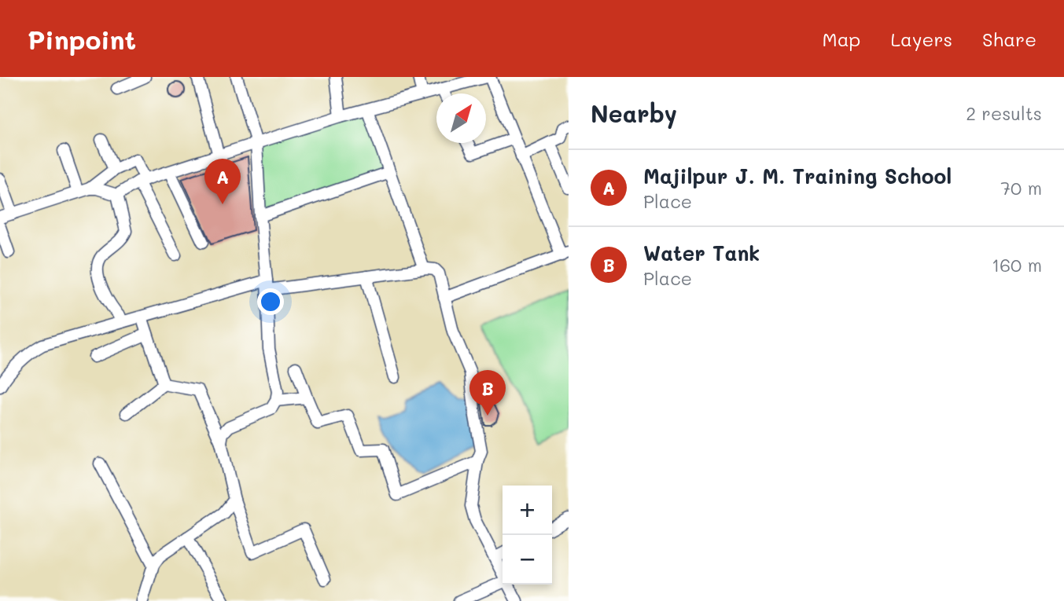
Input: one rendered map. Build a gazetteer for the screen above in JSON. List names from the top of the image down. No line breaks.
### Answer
{"north":"top right","page":{"header":"Pinpoint","nav":["Map","Layers","Share"],"heading":["Nearby","2 results"],"list":[{"mark":"A","name":"Majilpur J. M. Training School","note":"Place","value":"70 m"},{"mark":"B","name":"Water Tank","note":"Place","value":"160 m"}],"pins":["A","B"],"map_buttons":["+","−"]}}
